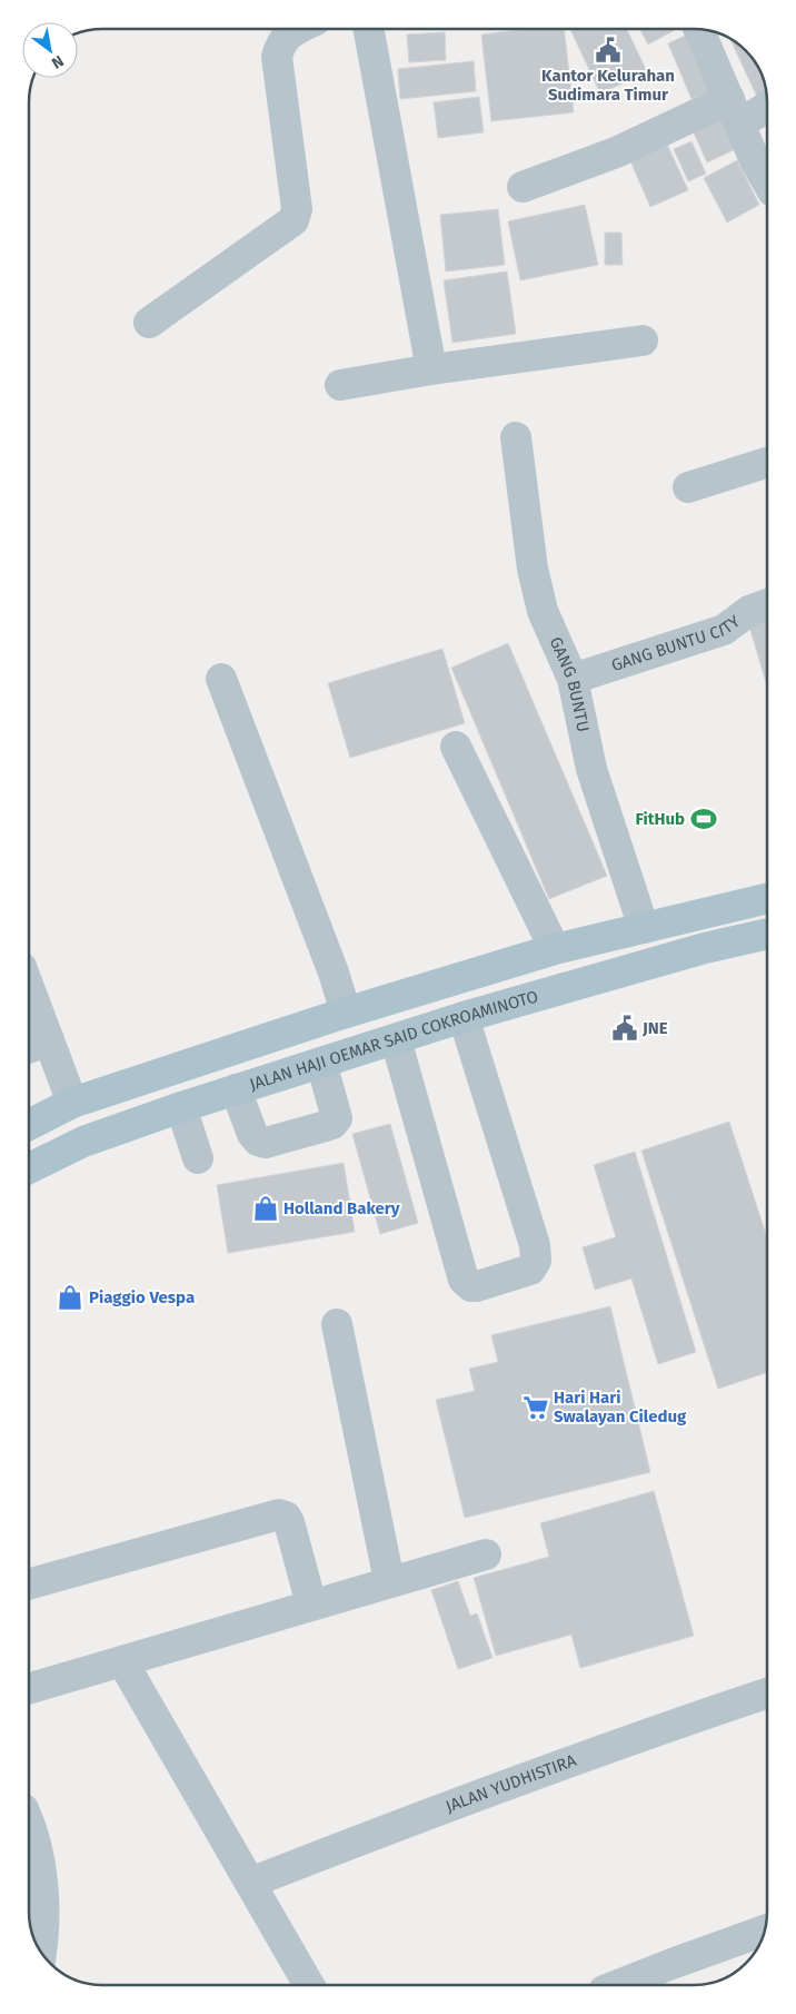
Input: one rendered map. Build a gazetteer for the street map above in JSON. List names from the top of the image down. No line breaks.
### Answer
{"streets":{"main road":["JALAN HAJI OEMAR SAID COKROAMINOTO"],"street":["GANG BUNTU CITY","GANG BUNTU","JALAN YUDHISTIRA"]},"crossings":[["GANG BUNTU CITY","GANG BUNTU"]],"places":{"public building":["Kantor Kelurahan Sudimara Timur","JNE"],"sports":["FitHub"],"shop":["Holland Bakery","Piaggio Vespa"],"supermarket":["Hari Hari Swalayan Ciledug"]},"north":"bottom right"}
